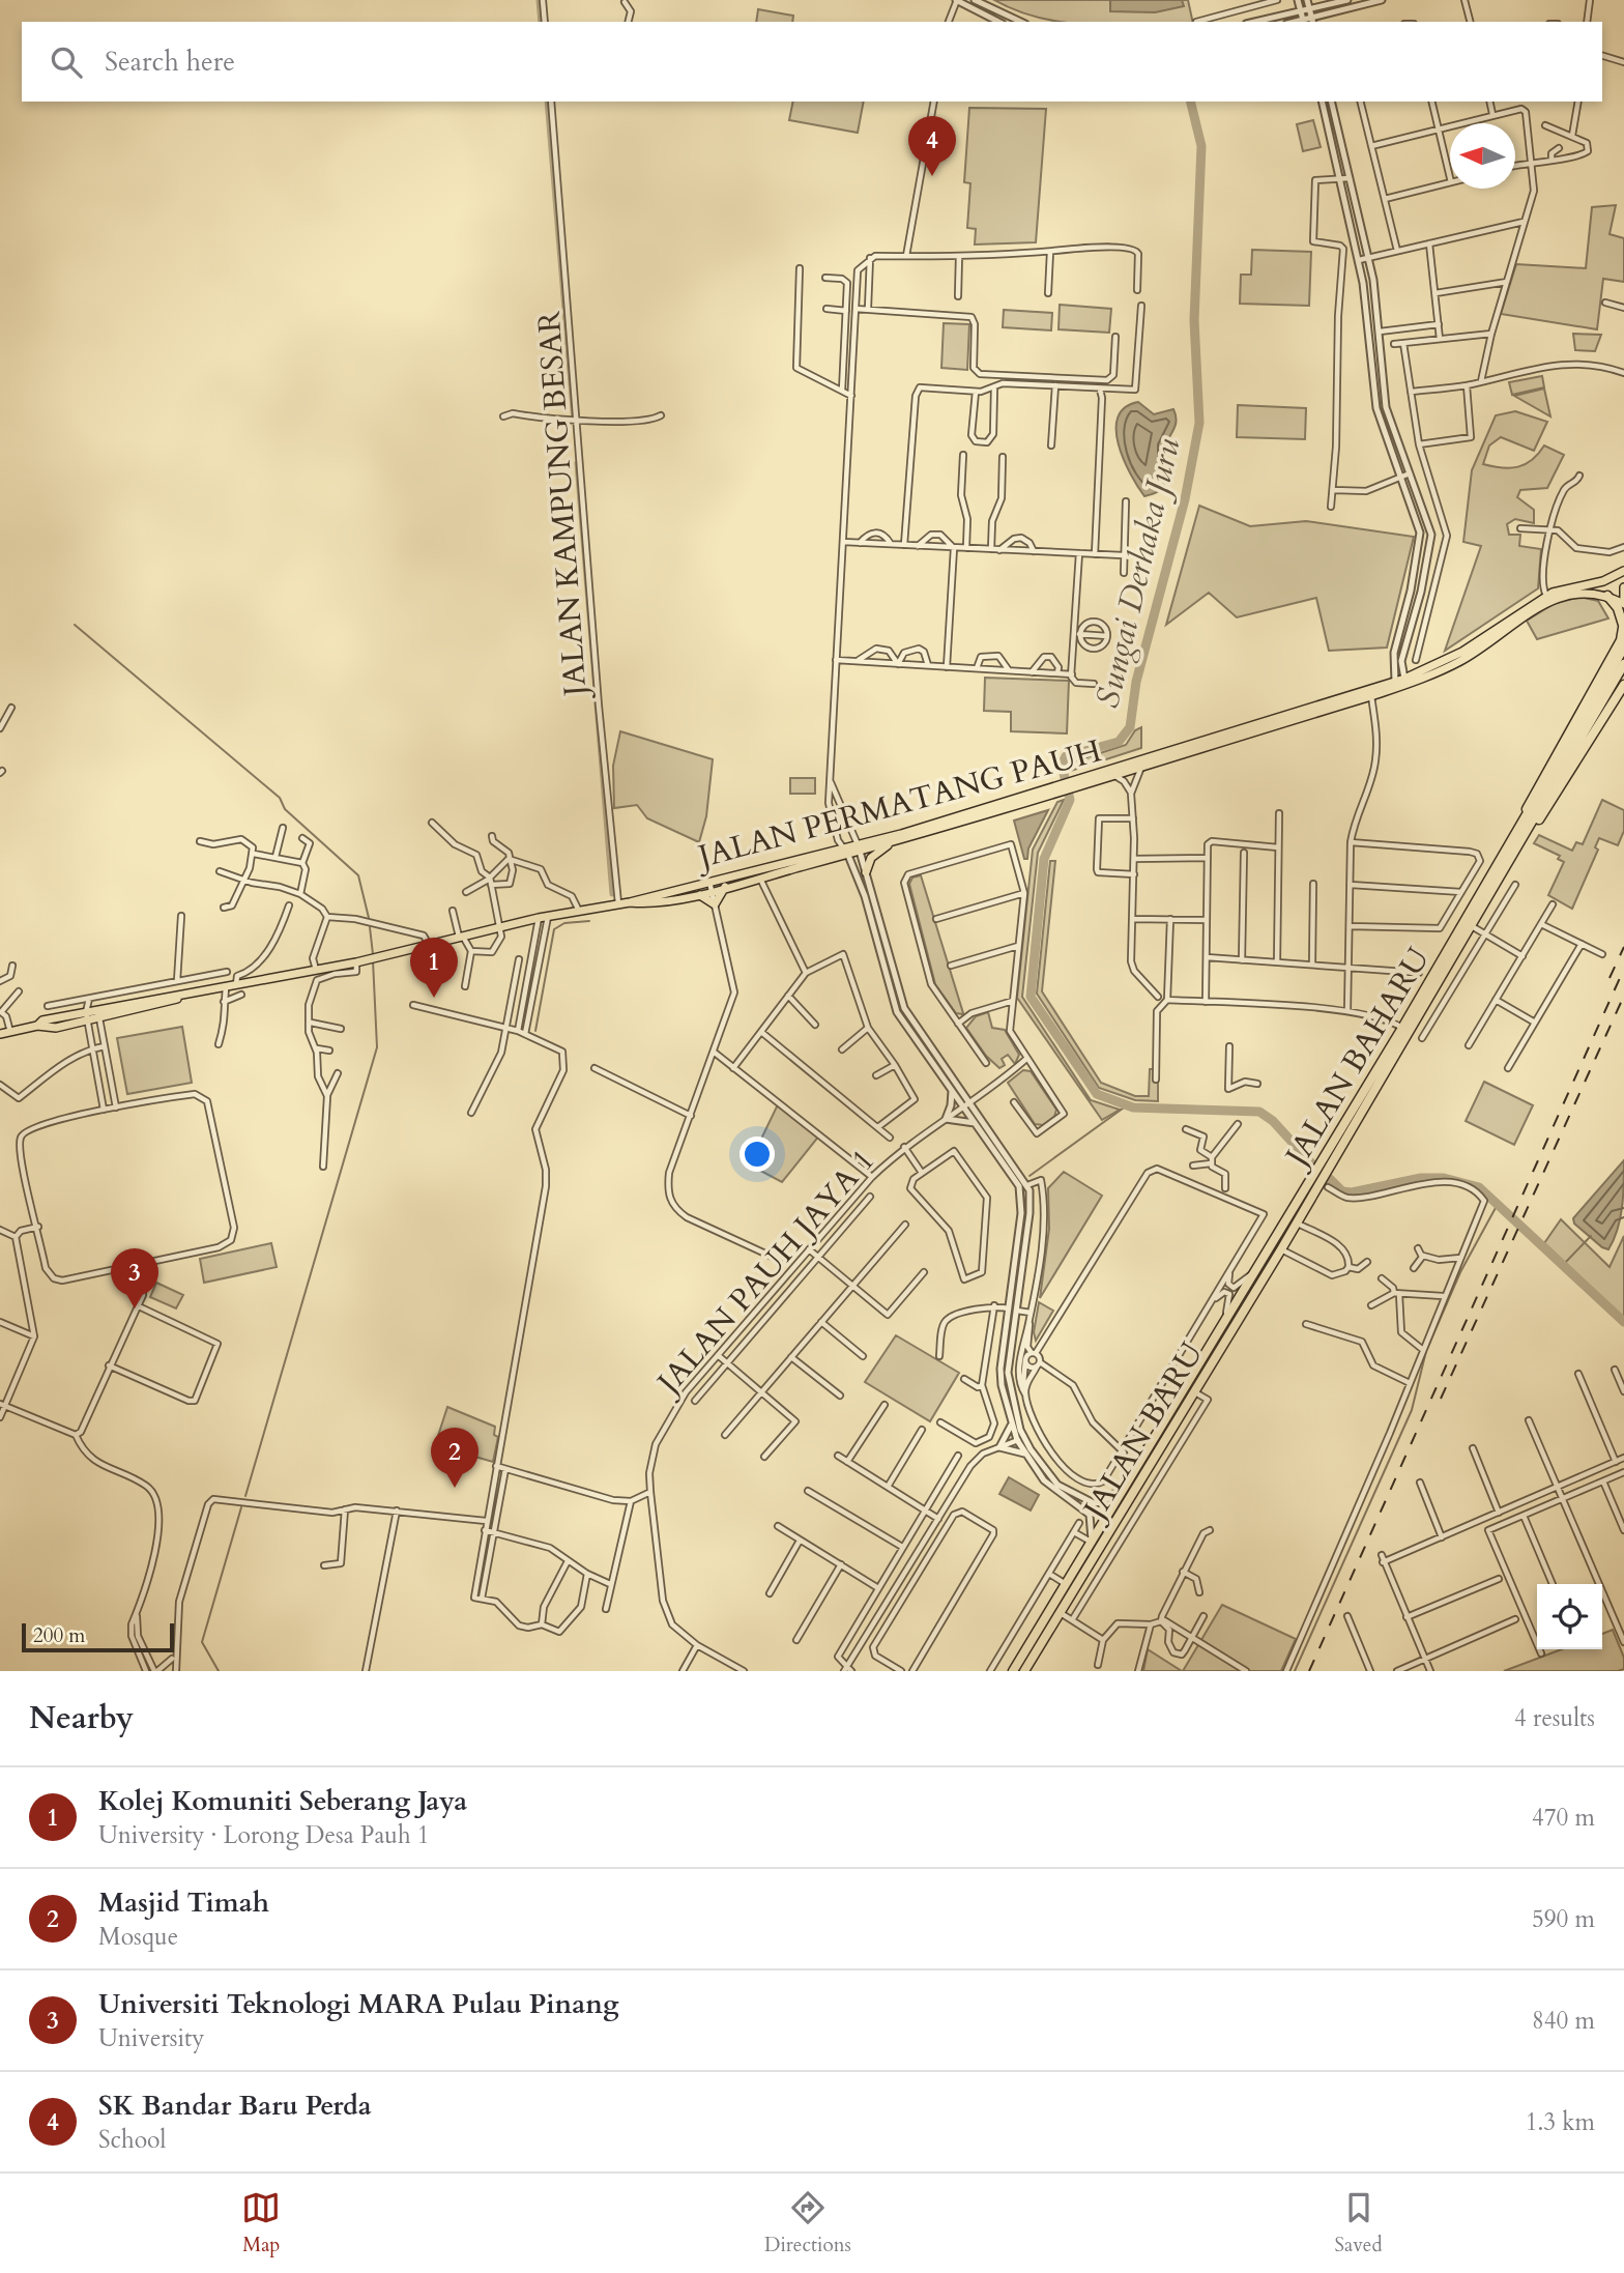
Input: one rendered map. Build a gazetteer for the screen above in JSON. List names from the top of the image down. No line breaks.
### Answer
{"streets":{"highway":["JALAN BAHARU","JALAN BARU"],"main road":["JALAN PERMATANG PAUH"],"street":["JALAN KAMPUNG BESAR","JALAN PAUH JAYA 1"]},"crossings":[["JALAN KAMPUNG BESAR","JALAN PERMATANG PAUH"],["JALAN BAHARU","JALAN BARU"]],"water":["Sungai Derhaka Juru"],"scale_bar":"200 m","north":"left","page":{"search":"Search here","pins":["4","1","3","2"],"scale":"200 m","heading":["Nearby","4 results"],"list":[{"mark":"1","name":"Kolej Komuniti Seberang Jaya","note":"University · Lorong Desa Pauh 1","value":"470 m"},{"mark":"2","name":"Masjid Timah","note":"Mosque","value":"590 m"},{"mark":"3","name":"Universiti Teknologi MARA Pulau Pinang","note":"University","value":"840 m"},{"mark":"4","name":"SK Bandar Baru Perda","note":"School","value":"1.3 km"}],"nav":["Map","Directions","Saved"]}}
